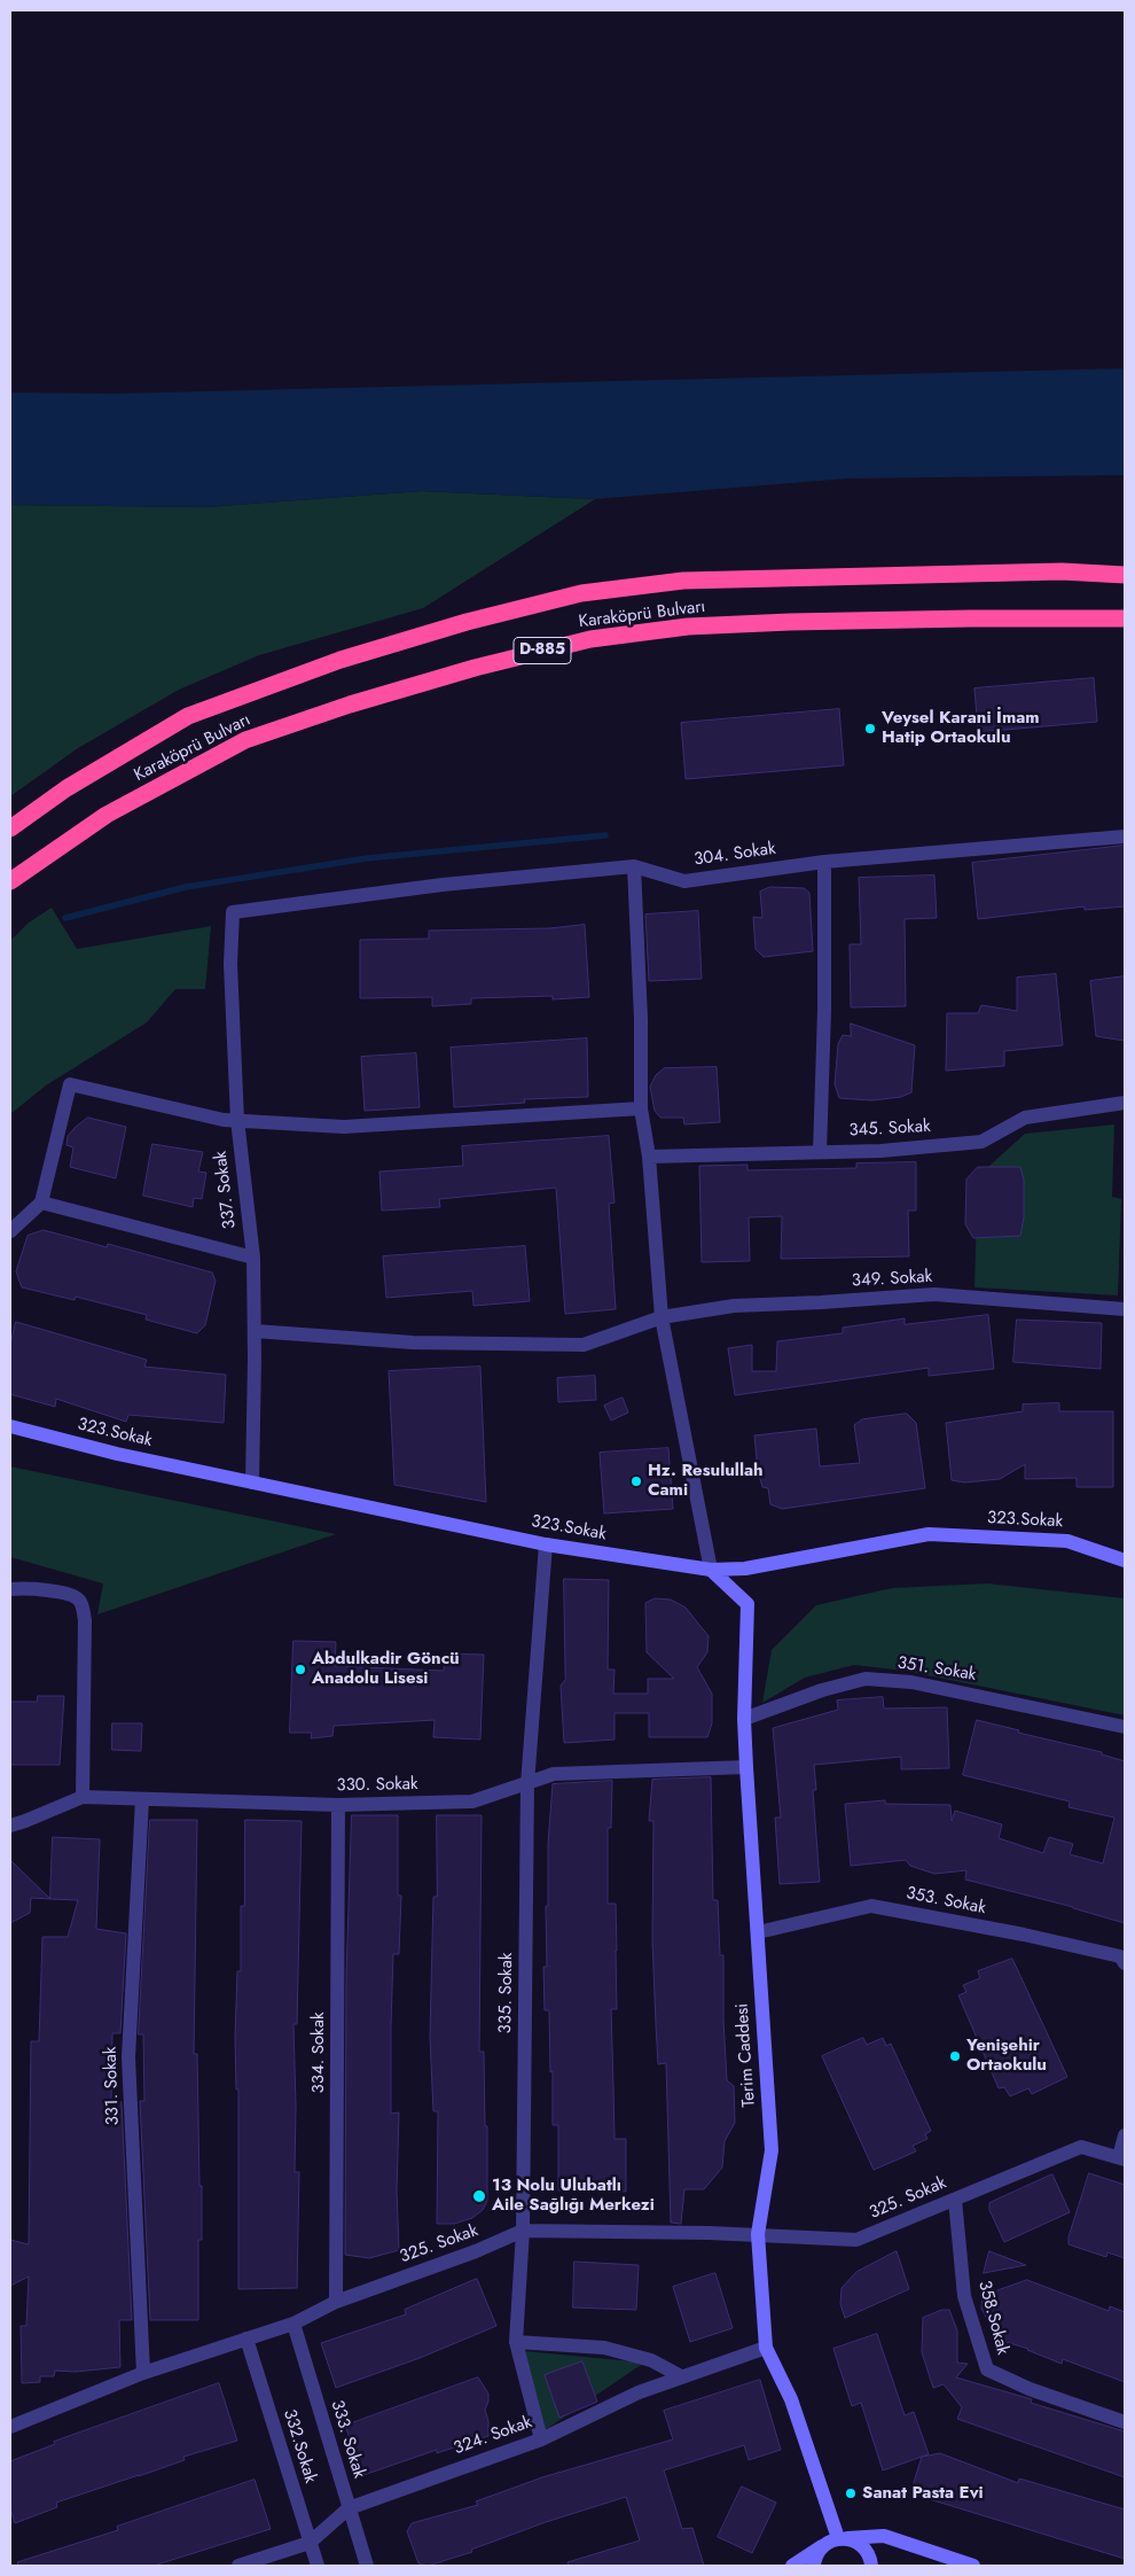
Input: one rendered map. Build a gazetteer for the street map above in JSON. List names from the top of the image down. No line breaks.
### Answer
{"streets":{"highway":["Karaköprü Bulvarı","D-885"],"street":["304. Sokak","345. Sokak","337. Sokak","349. Sokak","323.Sokak","351. Sokak","330. Sokak","353. Sokak","335. Sokak","334. Sokak","Terim Caddesi","331. Sokak","325. Sokak","358.Sokak","324. Sokak","333. Sokak","332.Sokak"]},"crossings":[["304. Sokak","337. Sokak"],["337. Sokak","349. Sokak"],["337. Sokak","323.Sokak"],["323.Sokak","335. Sokak"],["323.Sokak","Terim Caddesi"],["351. Sokak","Terim Caddesi"],["330. Sokak","335. Sokak"],["330. Sokak","334. Sokak"],["330. Sokak","Terim Caddesi"],["330. Sokak","331. Sokak"],["353. Sokak","Terim Caddesi"],["335. Sokak","325. Sokak"],["335. Sokak","324. Sokak"],["334. Sokak","325. Sokak"],["Terim Caddesi","325. Sokak"],["Terim Caddesi","324. Sokak"],["331. Sokak","325. Sokak"],["325. Sokak","358.Sokak"],["325. Sokak","333. Sokak"],["325. Sokak","332.Sokak"],["324. Sokak","333. Sokak"],["324. Sokak","332.Sokak"]],"places":["Veysel Karani İmam Hatip Ortaokulu","Hz. Resulullah Cami","Abdulkadir Göncü Anadolu Lisesi","Yenişehir Ortaokulu","13 Nolu Ulubatlı Aile Sağlığı Merkezi","Sanat Pasta Evi"]}
